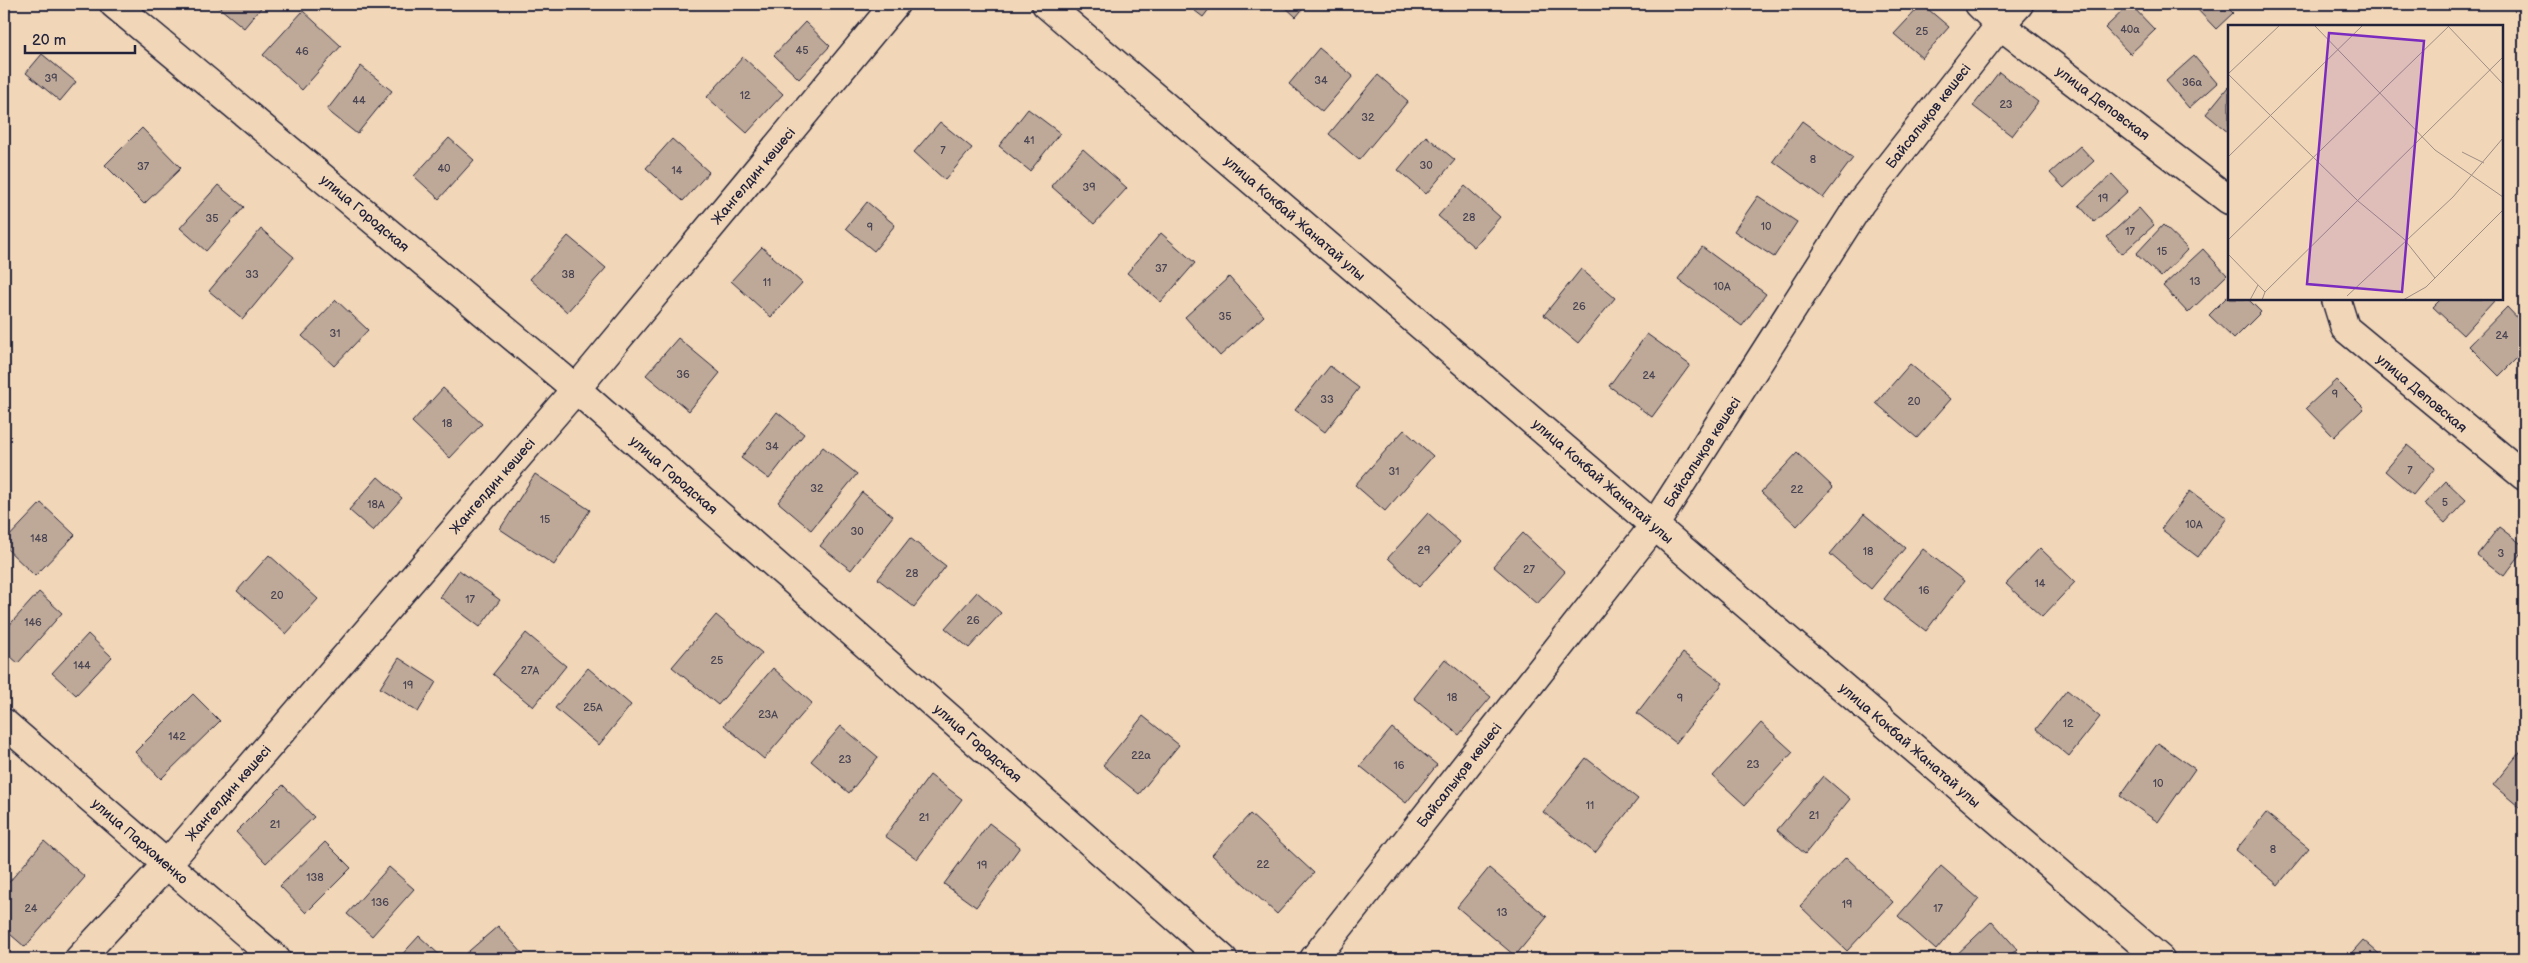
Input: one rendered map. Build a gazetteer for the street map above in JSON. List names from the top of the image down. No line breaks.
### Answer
{"streets":{"street":["улица Деповская","Байсалықов көшесі","Жангелдин көшесі","улица Городская","улица Кокбай Жанатай улы","улица Пархоменко"]},"crossings":[["улица Деповская","Байсалықов көшесі"],["Байсалықов көшесі","улица Кокбай Жанатай улы"],["Жангелдин көшесі","улица Городская"],["Жангелдин көшесі","улица Пархоменко"]],"house_numbers":["40а","25","45","46","39","34","36а","12","44","23","32","41","7","8","30","37","40","14","39","19","28","35","10","9","17","15","37","33","38","13","11","10А","26","35","31","24","36","24","9","33","20","18","34","7","31","32","22","5","18А","15","10А","30","148","29","18","3","27","28","14","16","20","17","26","146","25","144","27А","19","18","9","25А","23А","12","142","22а","23","23","16","10","11","21","21","21","8","22","19","138","136","19","24","17","13"],"scale_bar":"20 m"}
